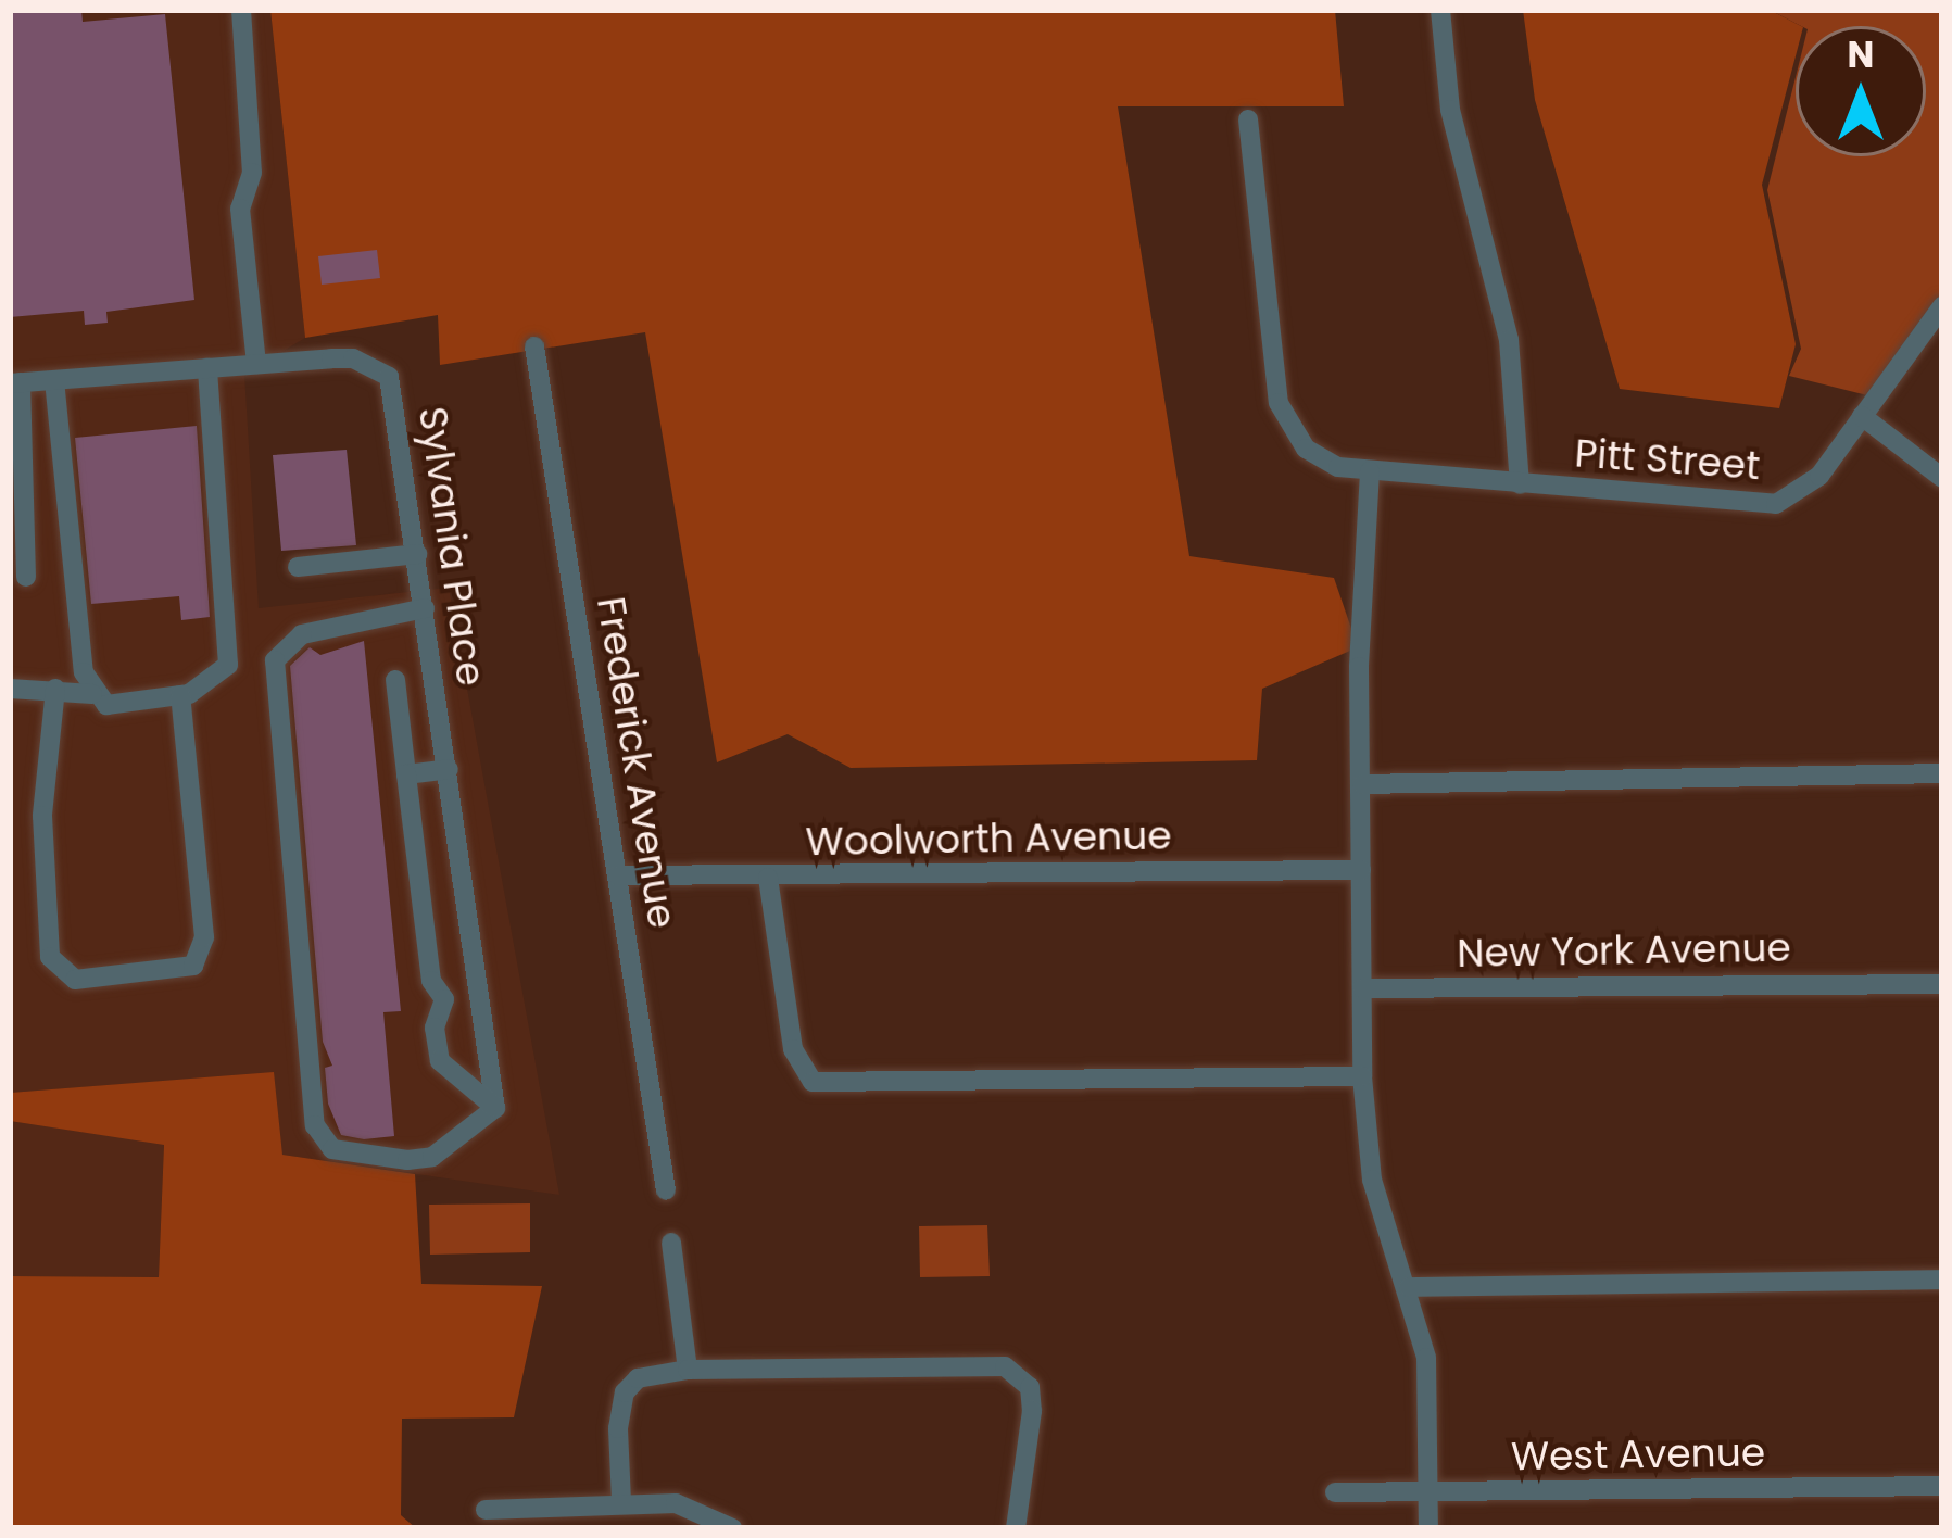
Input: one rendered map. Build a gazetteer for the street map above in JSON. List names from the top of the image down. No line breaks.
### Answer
{"streets":{"street":["Pitt Street","Sylvania Place","Frederick Avenue","Woolworth Avenue","New York Avenue","West Avenue"]},"crossings":[["Frederick Avenue","Woolworth Avenue"]],"north":"top"}
